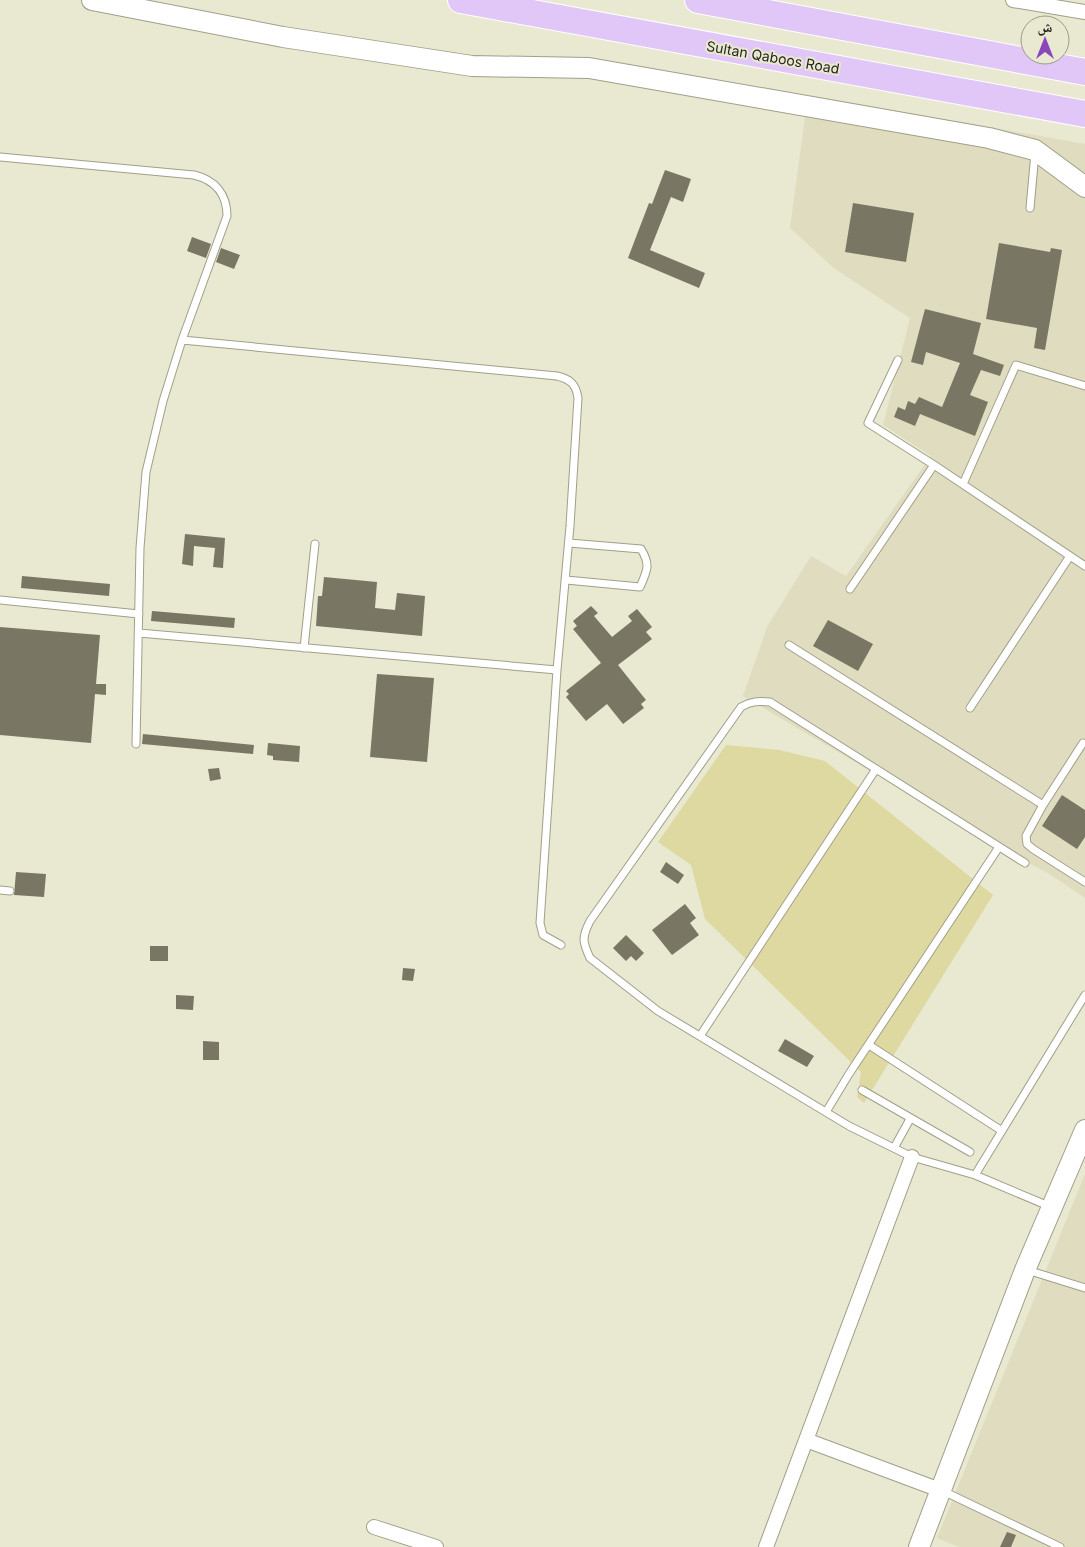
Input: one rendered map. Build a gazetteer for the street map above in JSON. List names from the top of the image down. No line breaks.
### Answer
{"streets":{"highway":["Sultan Qaboos Road"]},"north":"top"}
